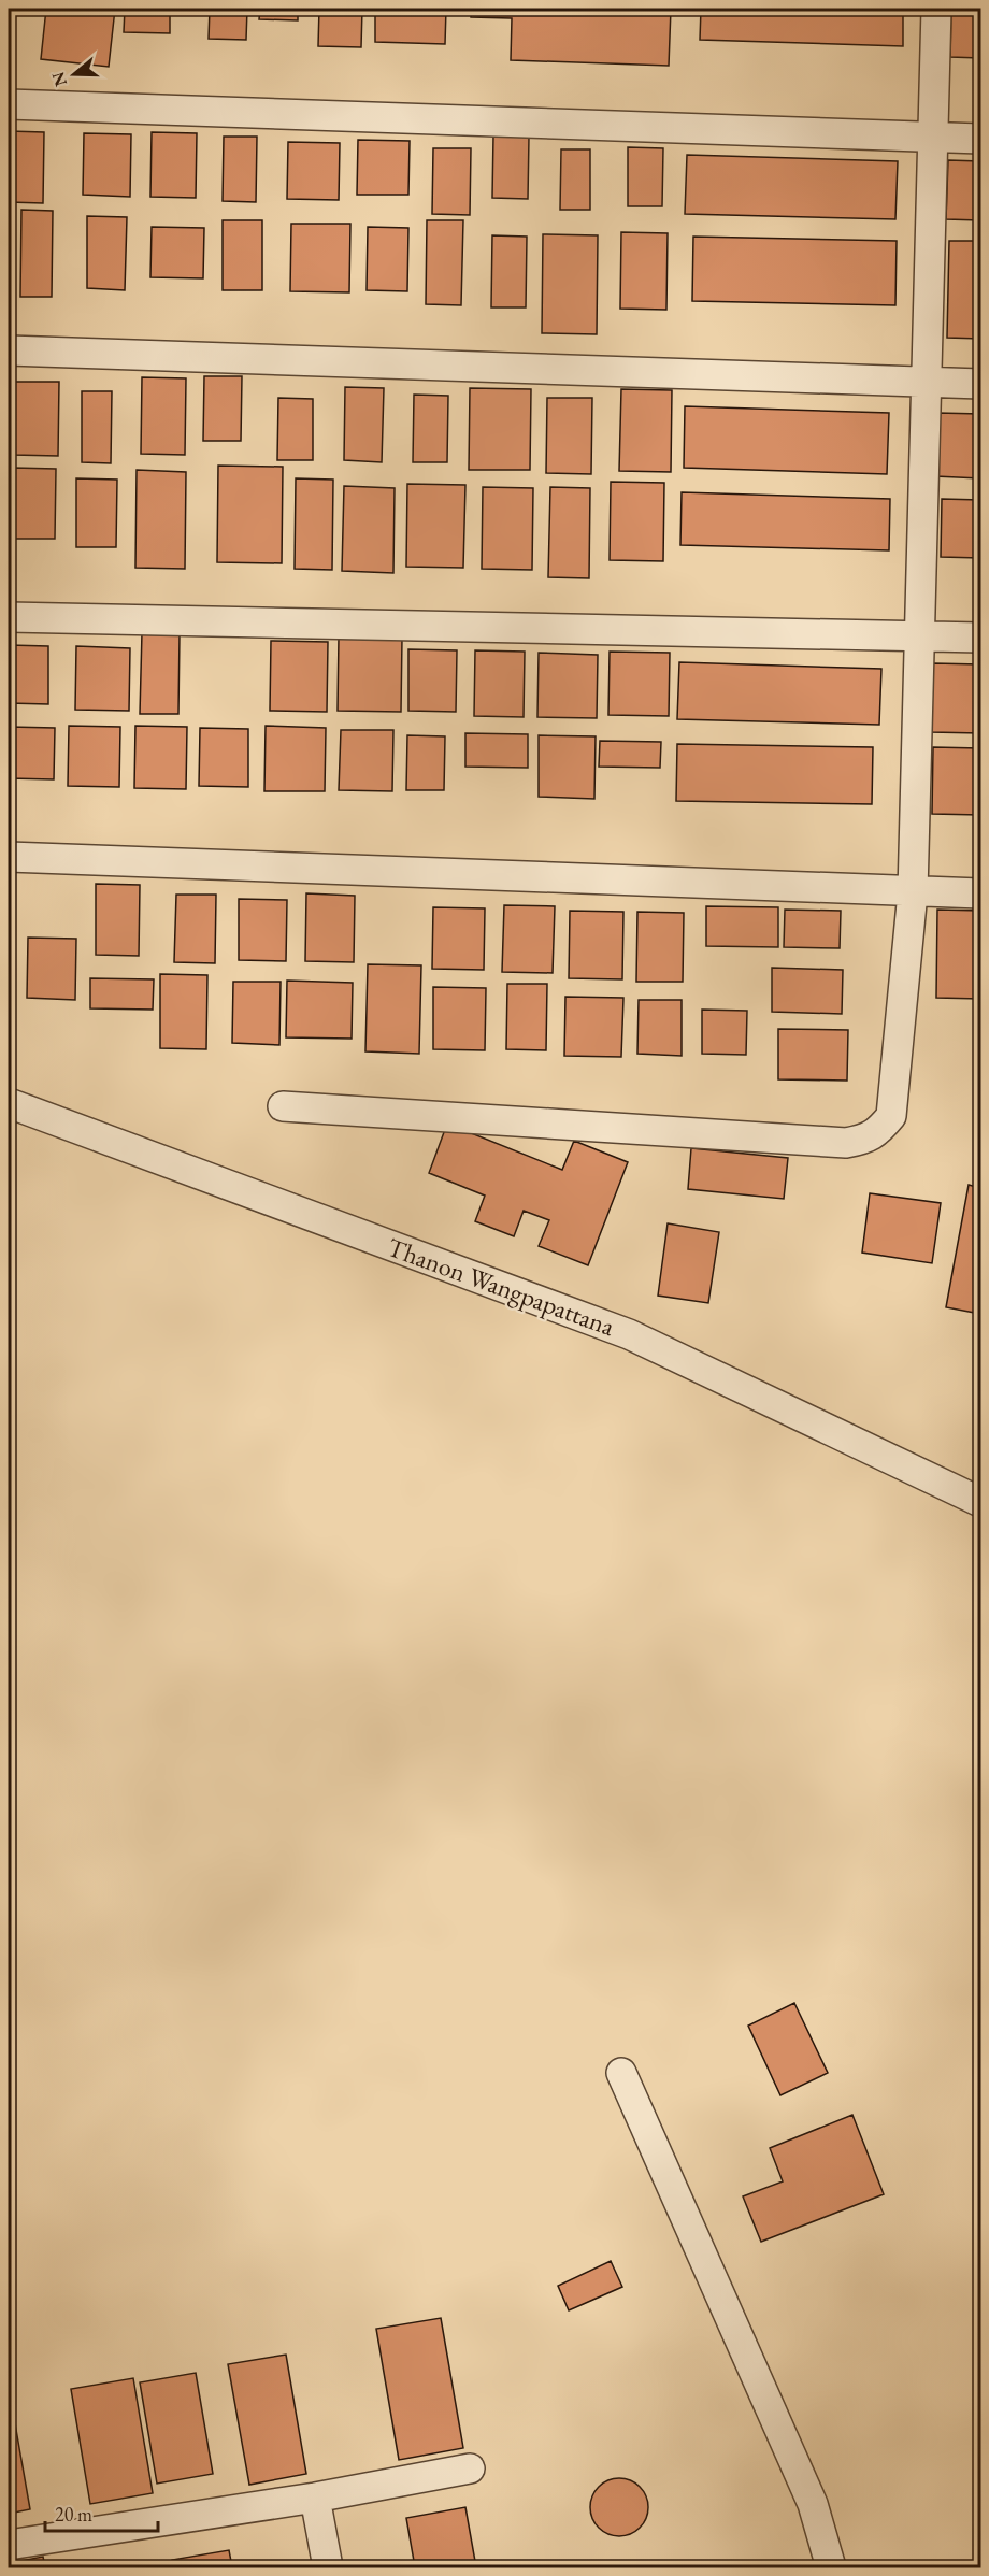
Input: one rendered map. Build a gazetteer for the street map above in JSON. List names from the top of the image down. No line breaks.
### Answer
{"streets":{"street":["Thanon Wangpapattana"]},"scale_bar":"20 m","north":"left"}
